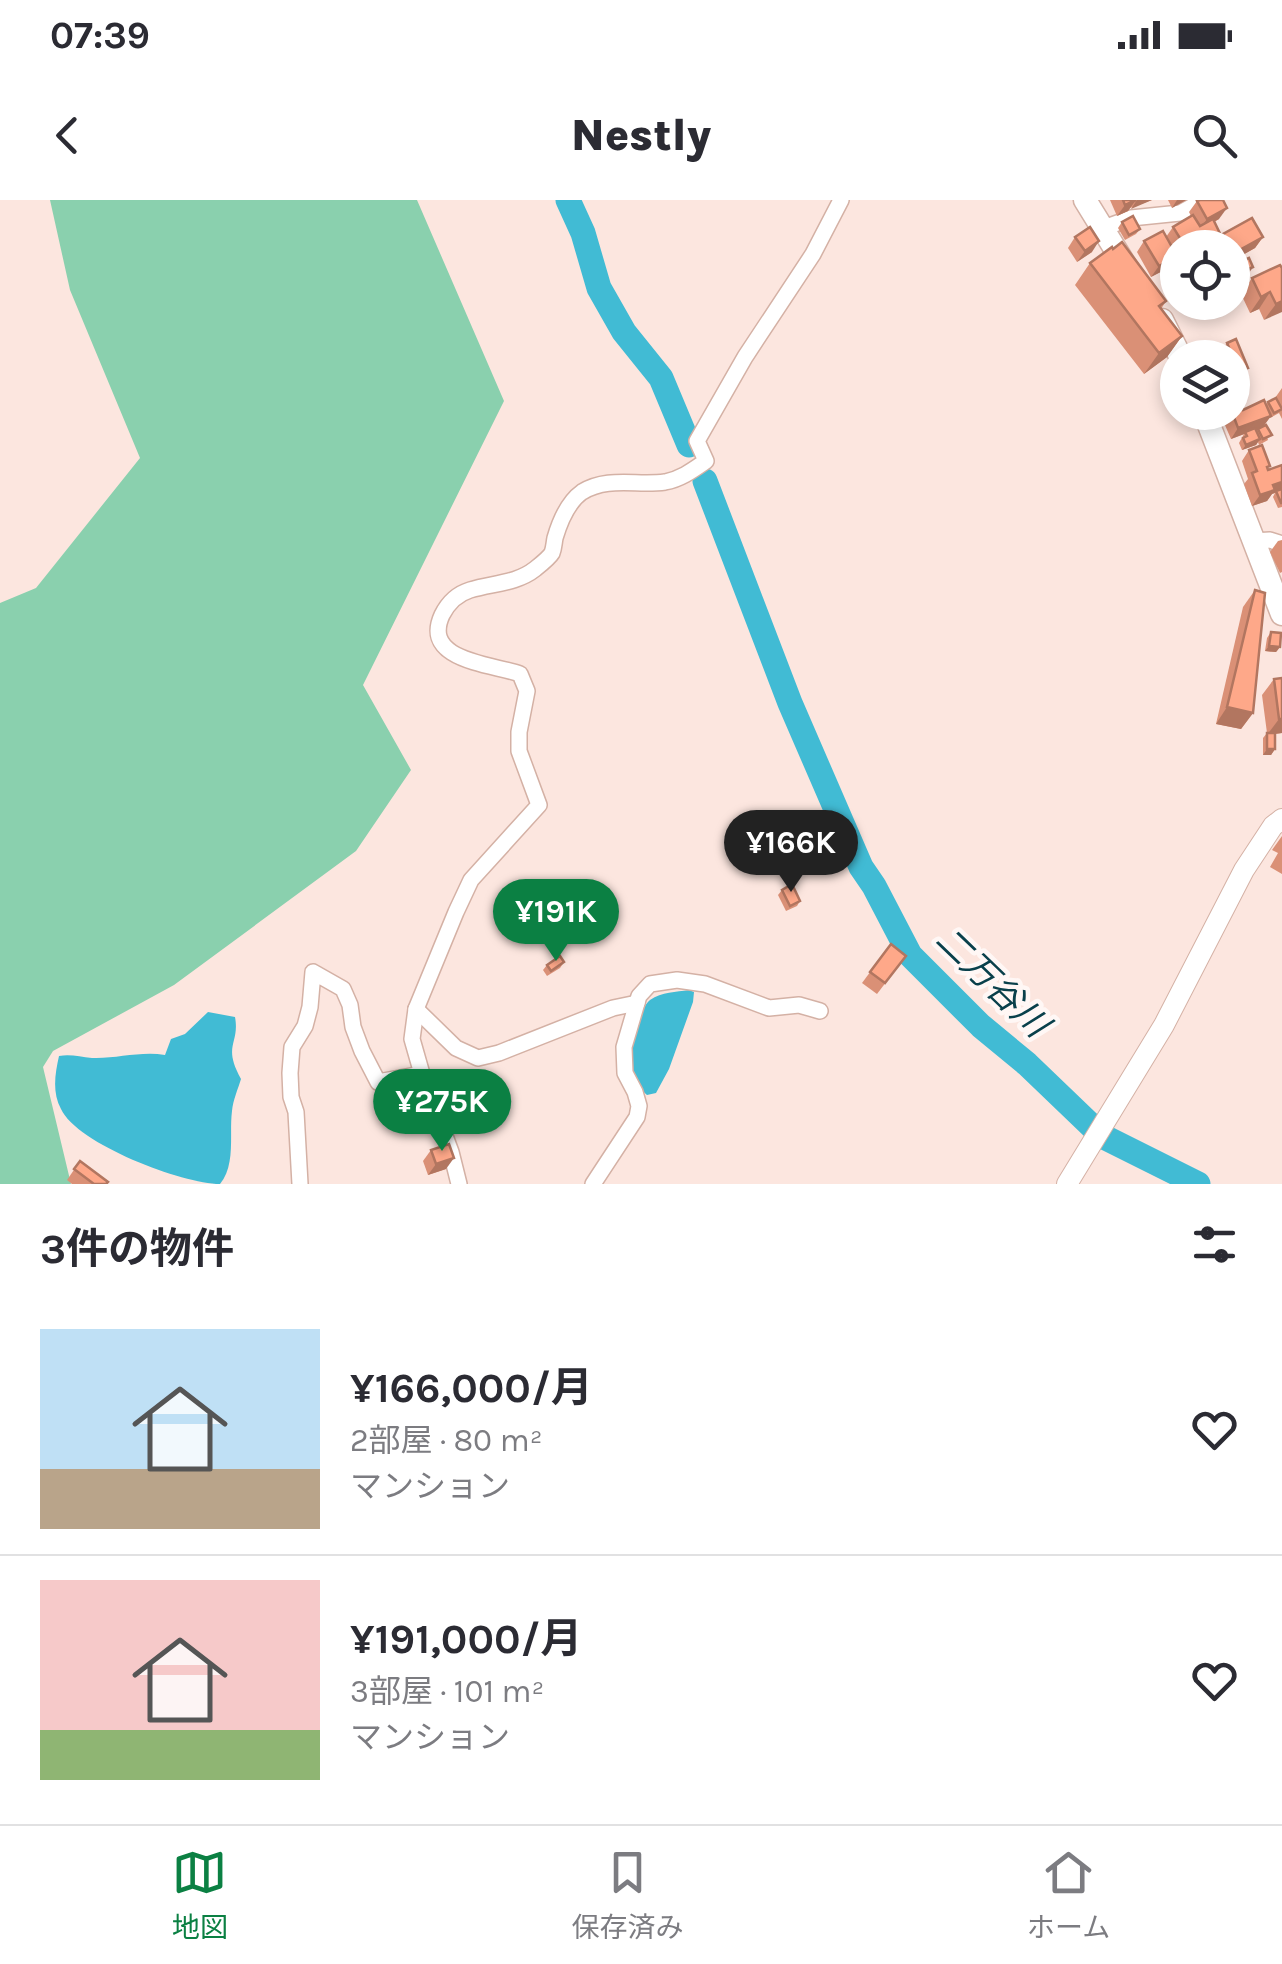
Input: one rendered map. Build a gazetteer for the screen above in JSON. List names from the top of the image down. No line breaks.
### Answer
{"water":["二万谷川"],"page":{"status":"07:39","header":"Nestly","price":["¥166K","¥191K","¥275K"],"heading":"3件の物件","list":[{"name":"¥166,000/月","note":"2部屋 · 80 m² · マンション"},{"name":"¥191,000/月","note":"3部屋 · 101 m² · マンション"}],"tabs":["地図","保存済み","ホーム"]}}
